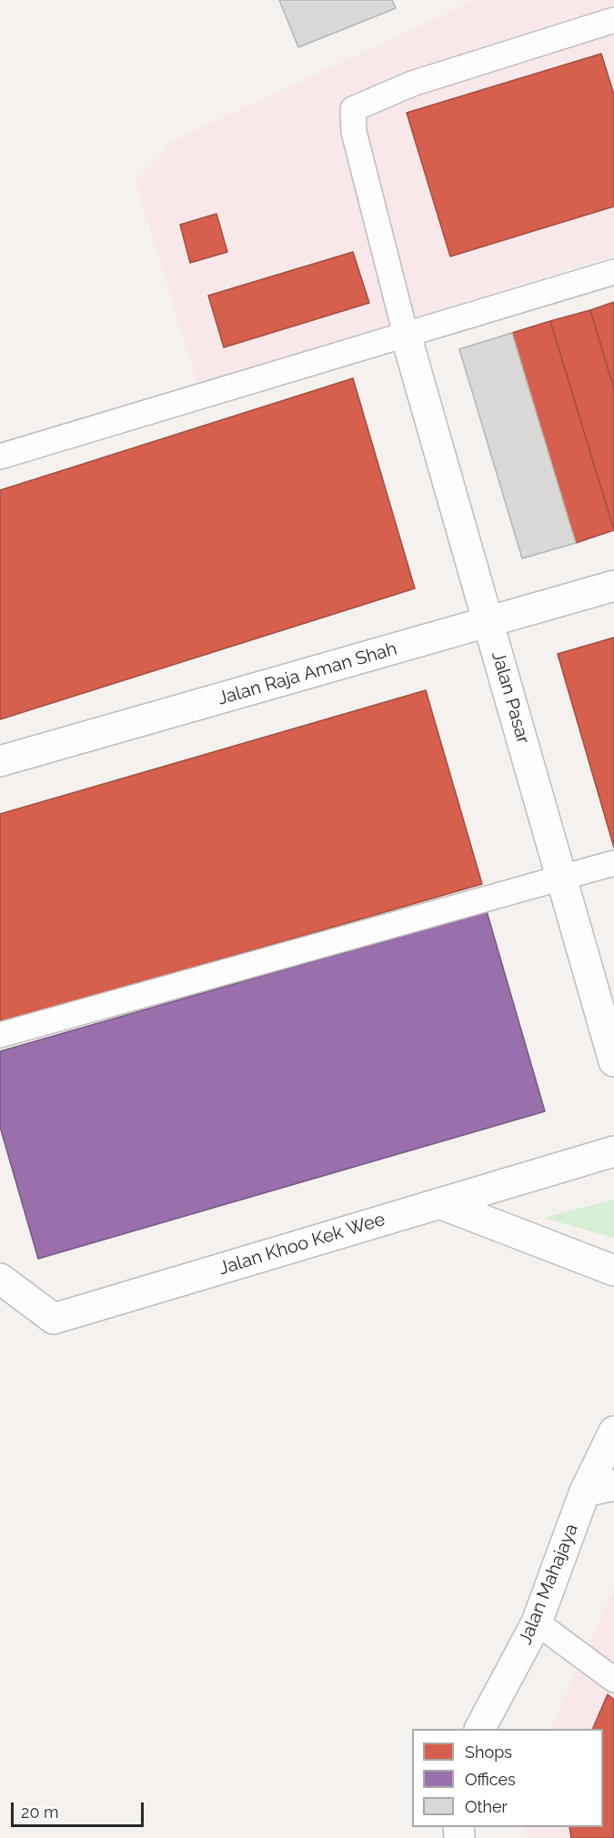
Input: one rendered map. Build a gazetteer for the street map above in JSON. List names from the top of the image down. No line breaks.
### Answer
{"streets":{"street":["Jalan Raja Aman Shah","Jalan Pasar","Jalan Khoo Kek Wee","Jalan Mahajaya"]},"crossings":[["Jalan Raja Aman Shah","Jalan Pasar"]],"legend":["Shops","Offices","Other"],"scale_bar":"20 m"}
